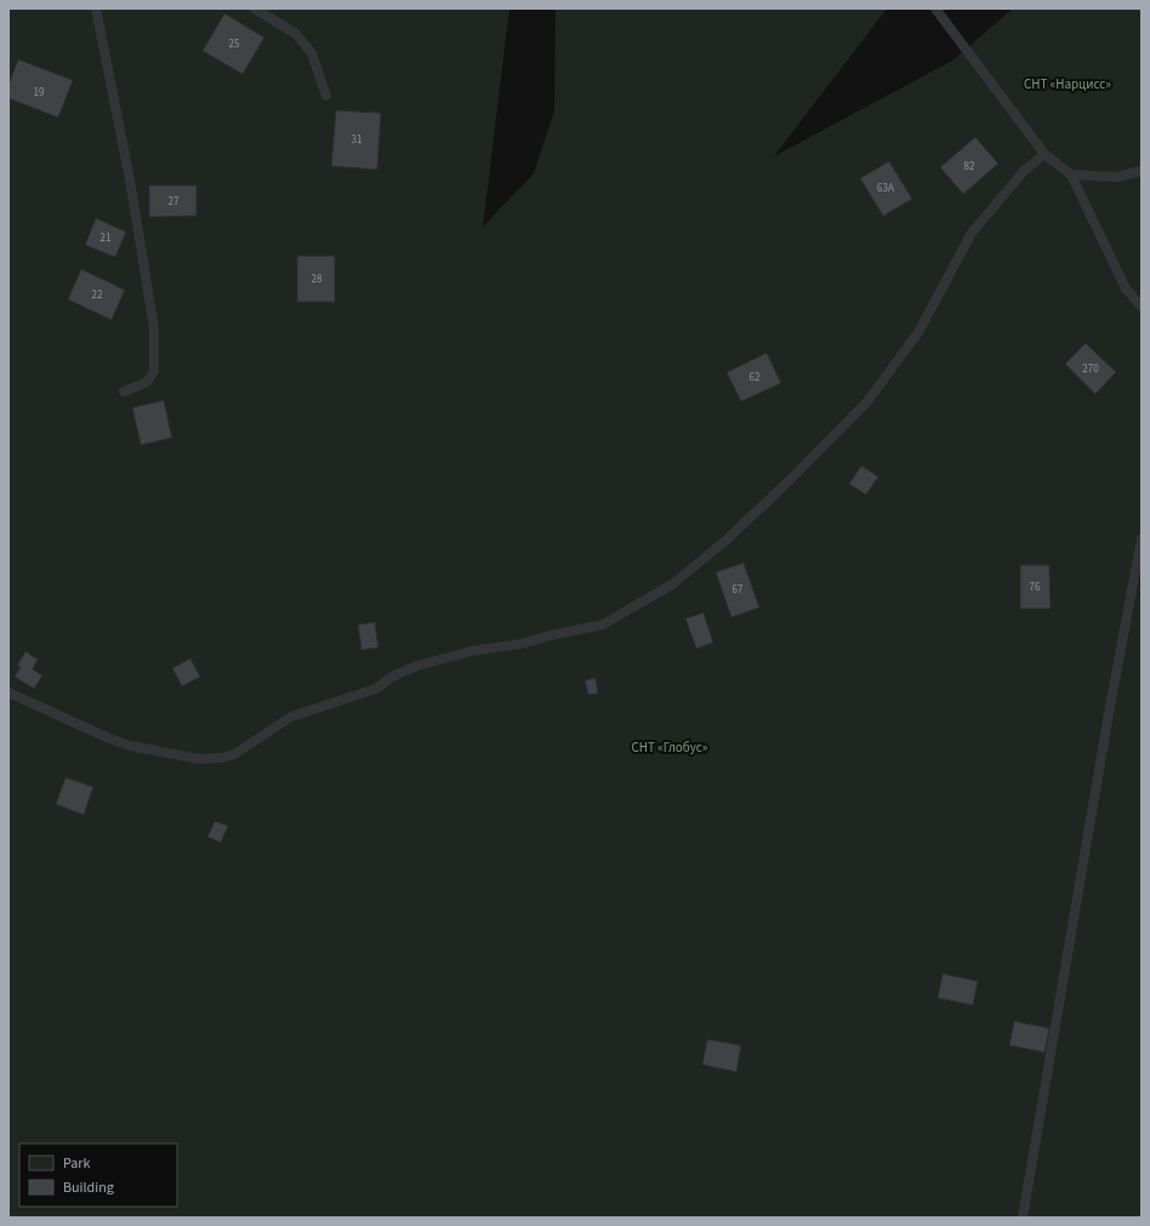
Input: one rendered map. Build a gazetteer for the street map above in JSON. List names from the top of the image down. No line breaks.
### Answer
{"parks":["СНТ «Нарцисс»","СНТ «Глобус»"],"house_numbers":["25","19","31","82","63А","27","21","28","22","270","62","76","67"],"legend":["Park","Building"]}
